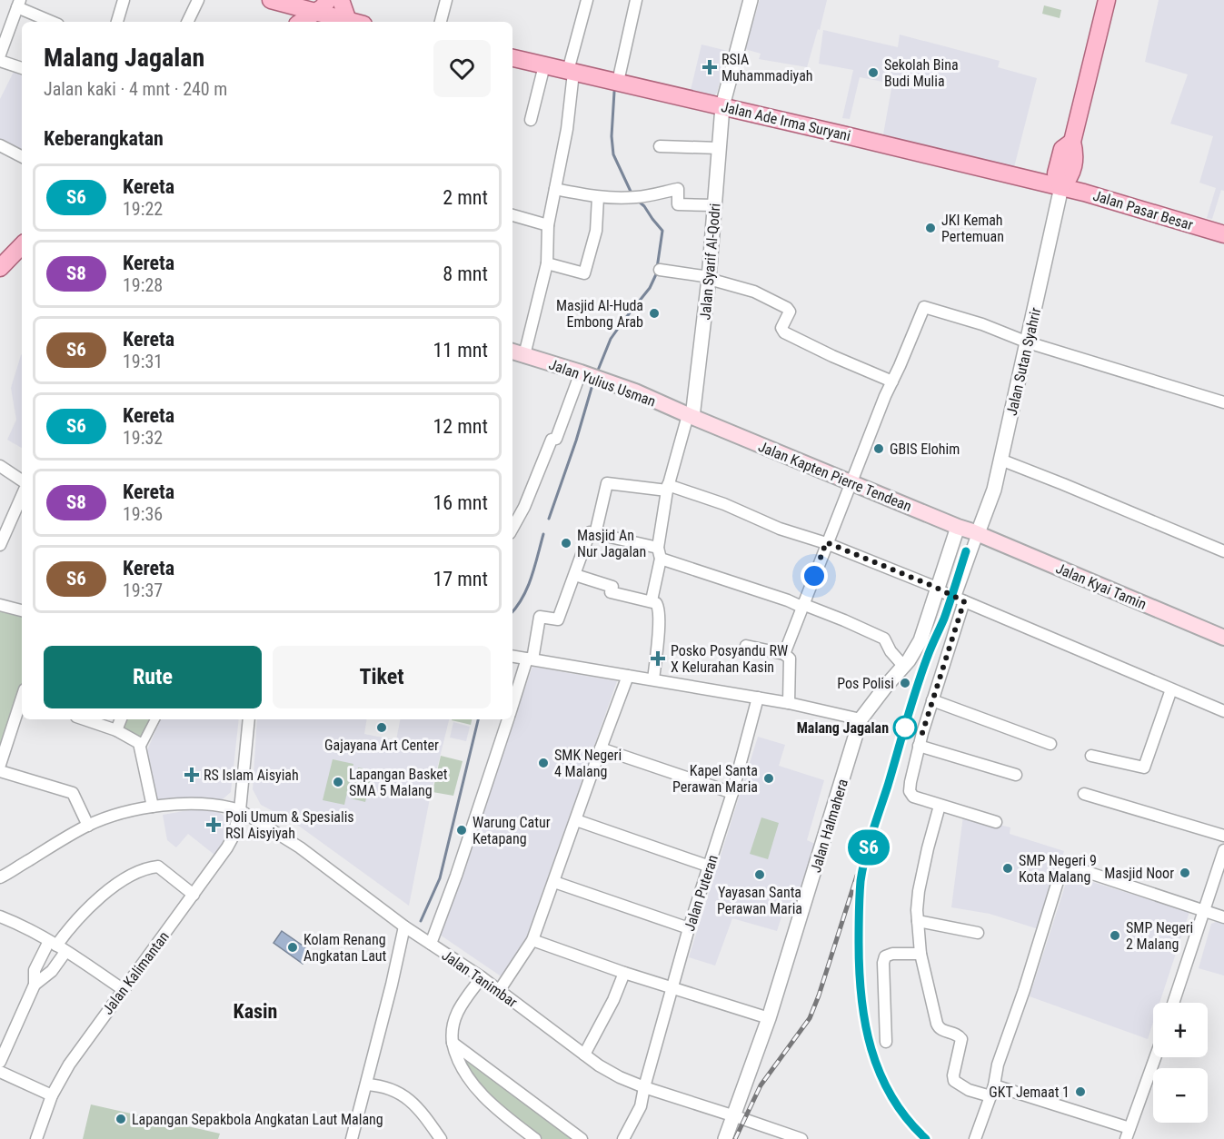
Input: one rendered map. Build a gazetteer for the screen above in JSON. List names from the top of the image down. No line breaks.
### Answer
{"streets":{"main road":["Jalan Ade Irma Suryani","Jalan Pasar Besar","Jalan Yulius Usman","Jalan Kapten Pierre Tendean","Jalan Kyai Tamin"],"street":["Jalan Syarif Al-Qodri","Jalan Sutan Syahrir","Jalan Halmahera","Jalan Puteran","Jalan Kalimantan","Jalan Tanimbar"]},"crossings":[["Jalan Ade Irma Suryani","Jalan Pasar Besar"],["Jalan Ade Irma Suryani","Jalan Syarif Al-Qodri"],["Jalan Ade Irma Suryani","Jalan Sutan Syahrir"],["Jalan Pasar Besar","Jalan Sutan Syahrir"],["Jalan Syarif Al-Qodri","Jalan Yulius Usman"],["Jalan Syarif Al-Qodri","Jalan Kapten Pierre Tendean"],["Jalan Sutan Syahrir","Jalan Kapten Pierre Tendean"],["Jalan Sutan Syahrir","Jalan Kyai Tamin"],["Jalan Yulius Usman","Jalan Kapten Pierre Tendean"],["Jalan Kapten Pierre Tendean","Jalan Kyai Tamin"],["Jalan Kapten Pierre Tendean","Jalan Halmahera"],["Jalan Halmahera","Jalan Tanimbar"],["Jalan Puteran","Jalan Tanimbar"],["Jalan Kalimantan","Jalan Tanimbar"]],"districts":["Kasin"],"places":{"health":["RSIA Muhammadiyah","Posko Posyandu RW X Kelurahan Kasin","RS Islam Aisyiah","Poli Umum & Spesialis RSI Aisyiyah"],"other":["Sekolah Bina Budi Mulia","JKI Kemah Pertemuan","Masjid Al-Huda Embong Arab","GBIS Elohim","Masjid An Nur Jagalan","Pos Polisi","Gajayana Art Center","Malang Jagalan","SMK Negeri 4 Malang","Kapel Santa Perawan Maria","Lapangan Basket SMA 5 Malang","Warung Catur Ketapang","SMP Negeri 9 Kota Malang","Masjid Noor","Yayasan Santa Perawan Maria","SMP Negeri 2 Malang","Kolam Renang Angkatan Laut","GKT Jemaat 1","Lapangan Sepakbola Angkatan Laut Malang"]},"page":{"on_map":"S6","heading":[["Malang Jagalan","Jalan kaki · 4 mnt · 240 m"],"Keberangkatan"],"list":[{"mark":"S6","name":"Kereta","note":"19:22","value":"2 mnt"},{"mark":"S8","name":"Kereta","note":"19:28","value":"8 mnt"},{"mark":"S6","name":"Kereta","note":"19:31","value":"11 mnt"},{"mark":"S6","name":"Kereta","note":"19:32","value":"12 mnt"},{"mark":"S8","name":"Kereta","note":"19:36","value":"16 mnt"},{"mark":"S6","name":"Kereta","note":"19:37","value":"17 mnt"}],"buttons":["Rute","Tiket"],"map_buttons":["+","−"]}}
